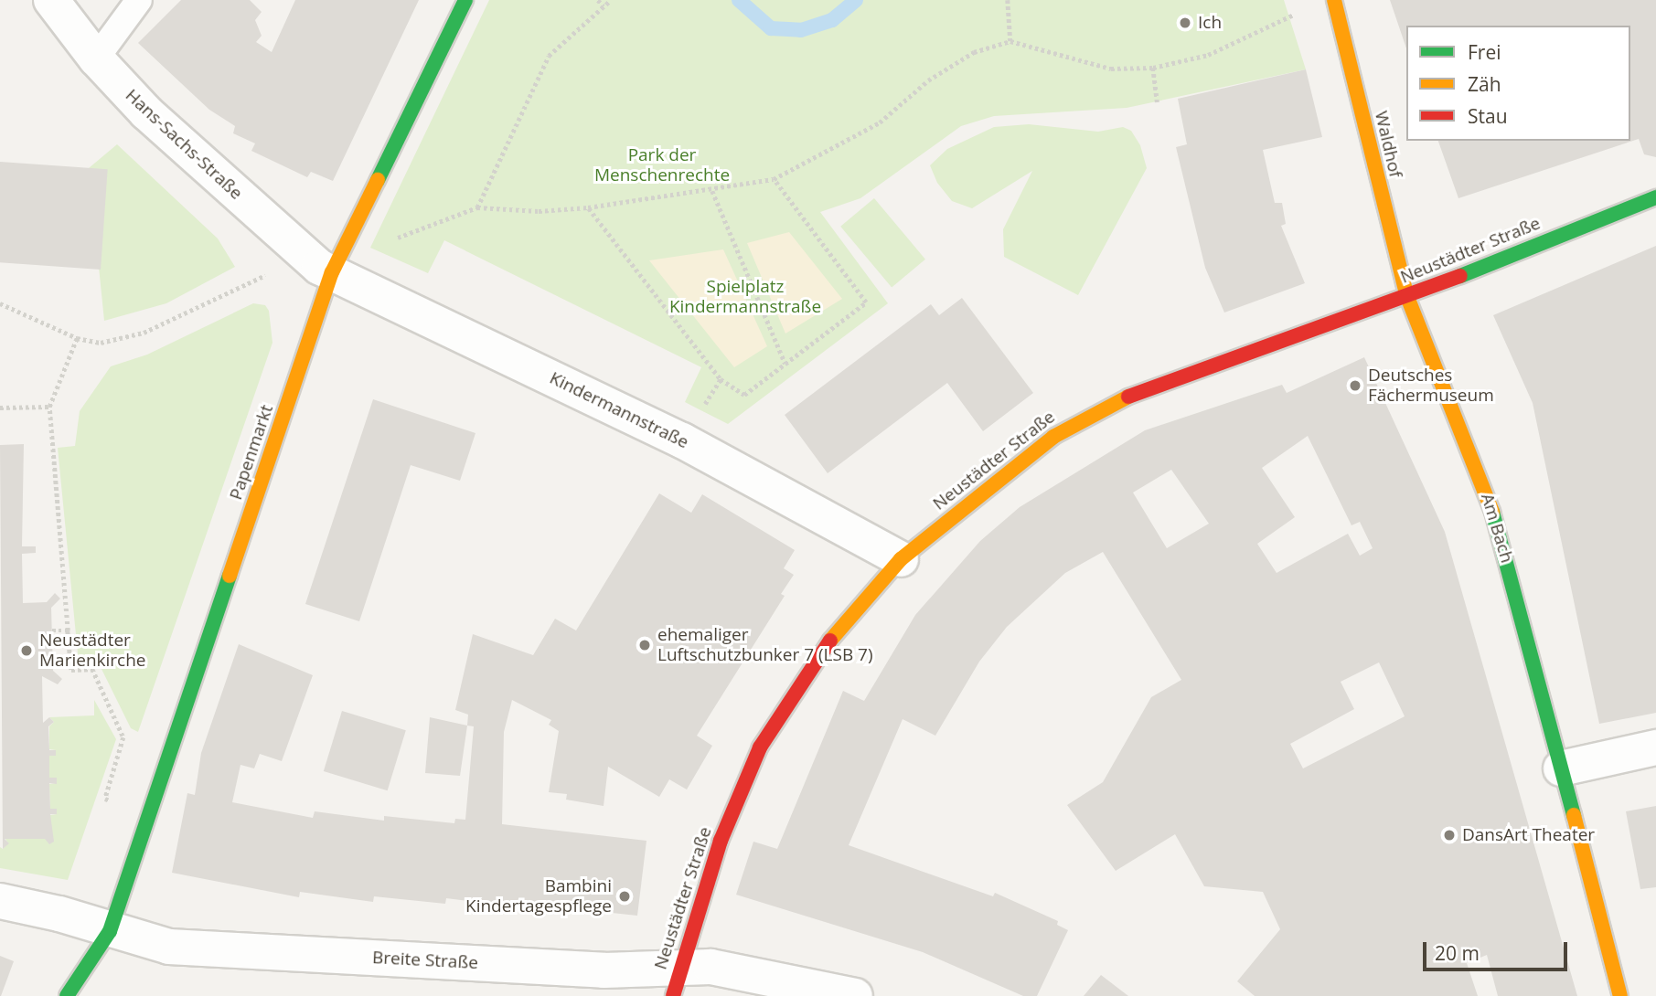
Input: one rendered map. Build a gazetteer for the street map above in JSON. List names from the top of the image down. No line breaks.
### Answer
{"streets":{"street":["Hans-Sachs-Straße","Waldhof","Neustädter Straße","Kindermannstraße","Papenmarkt","Am Bach","Breite Straße"]},"crossings":[["Hans-Sachs-Straße","Kindermannstraße"],["Hans-Sachs-Straße","Papenmarkt"],["Waldhof","Neustädter Straße"],["Waldhof","Am Bach"],["Neustädter Straße","Kindermannstraße"],["Neustädter Straße","Am Bach"],["Neustädter Straße","Breite Straße"],["Kindermannstraße","Papenmarkt"],["Papenmarkt","Breite Straße"]],"parks":["Park der Menschenrechte","Spielplatz Kindermannstraße"],"places":["Ich","Deutsches Fächermuseum","ehemaliger Luftschutzbunker 7 (LSB 7)","Neustädter Marienkirche","DansArt Theater","Bambini Kindertagespflege"],"legend":["Frei","Zäh","Stau"],"scale_bar":"20 m"}
